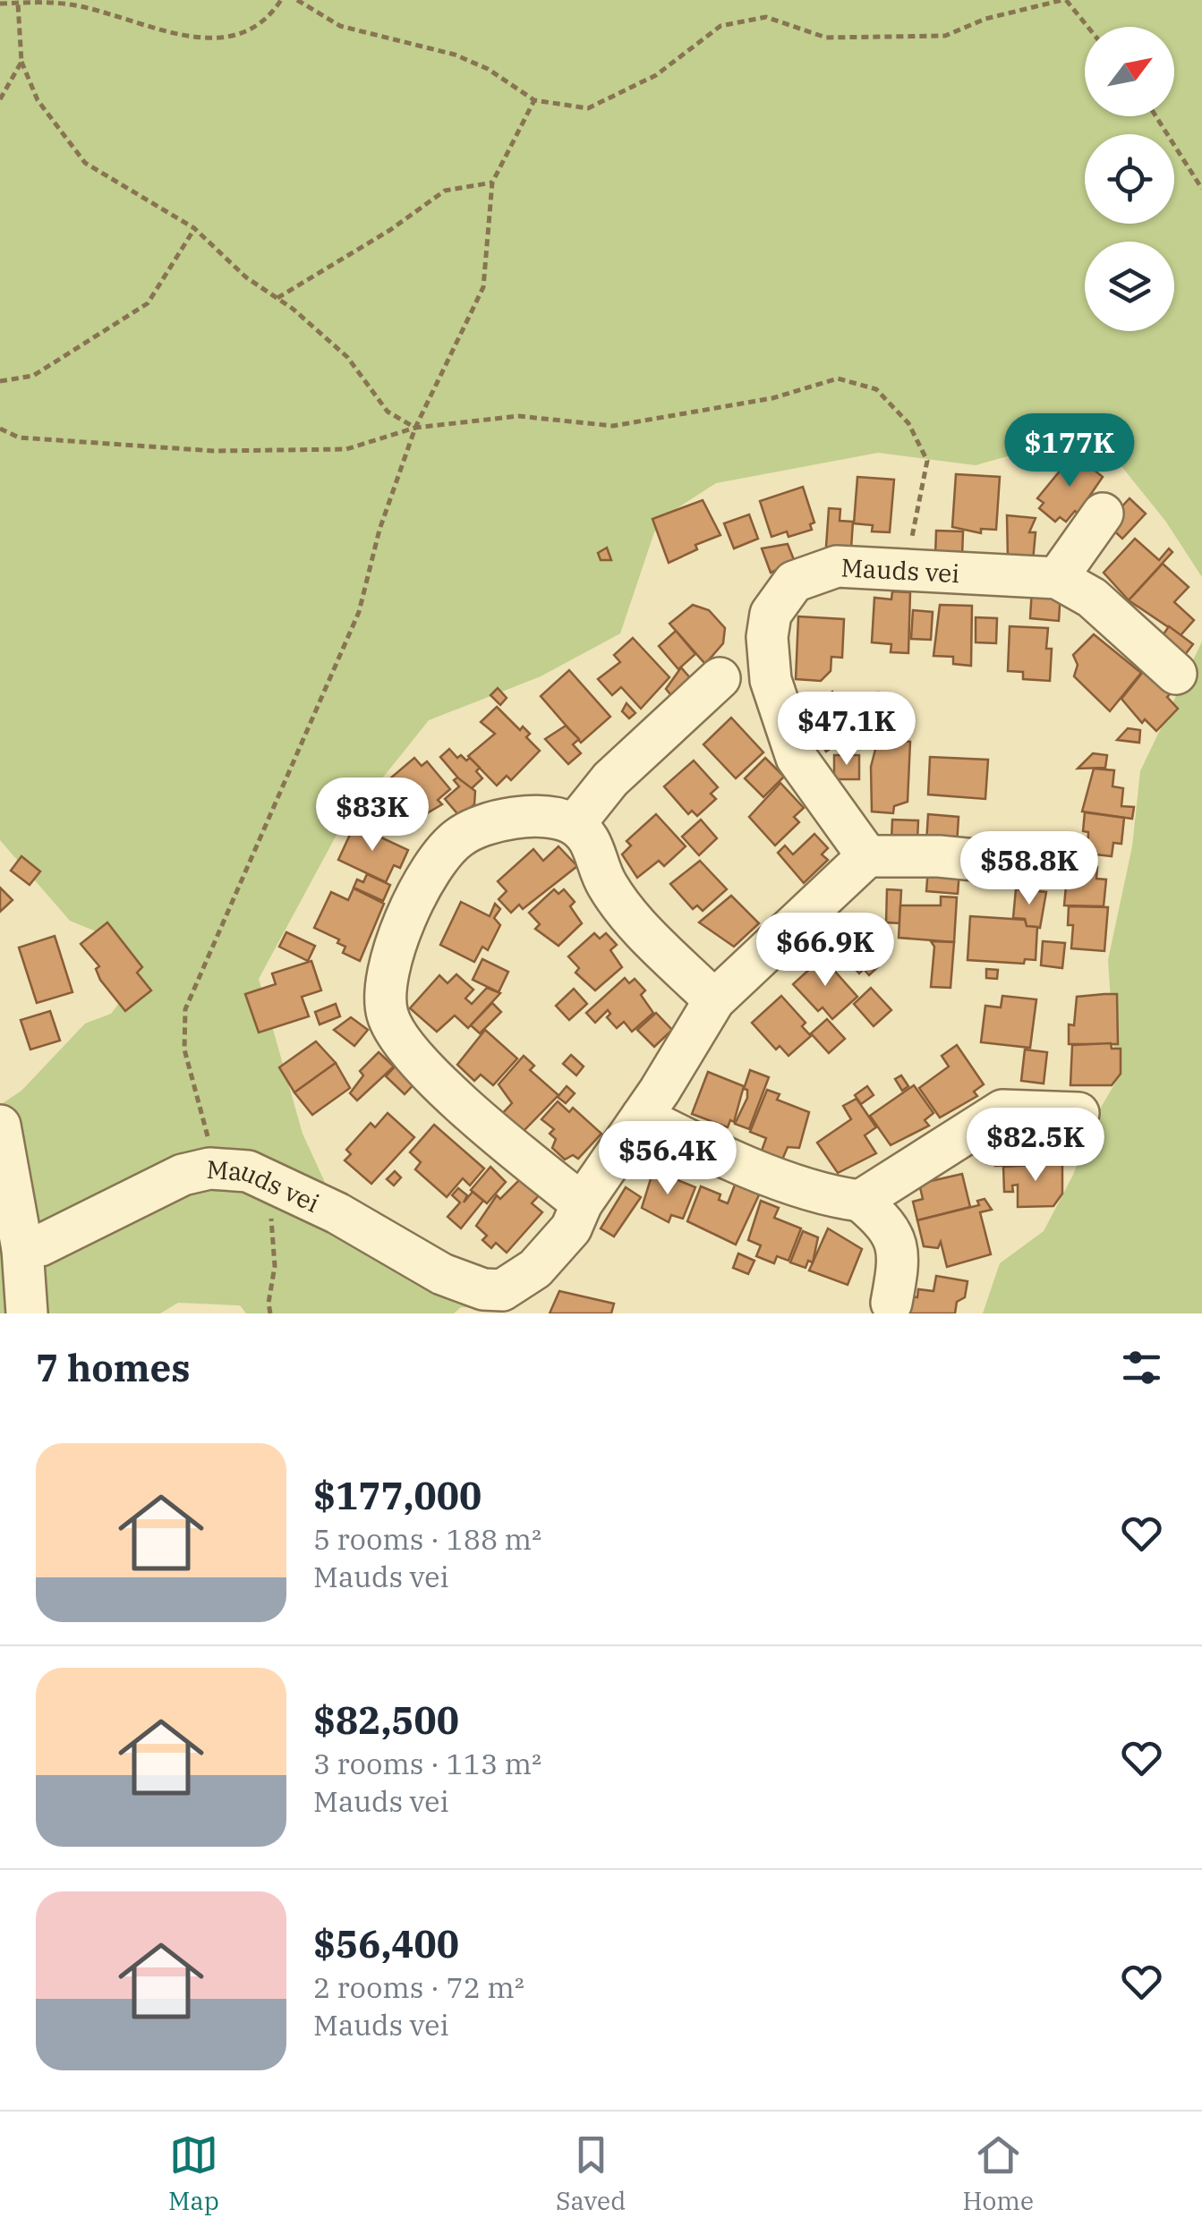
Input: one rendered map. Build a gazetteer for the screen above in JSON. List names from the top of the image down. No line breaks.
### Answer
{"streets":{"street":["Mauds vei"]},"north":"top right","page":{"price":["$177K","$47.1K","$83K","$58.8K","$66.9K","$82.5K","$56.4K"],"heading":"7 homes","list":[{"name":"$177,000","note":"5 rooms · 188 m² · Mauds vei"},{"name":"$82,500","note":"3 rooms · 113 m² · Mauds vei"},{"name":"$56,400","note":"2 rooms · 72 m² · Mauds vei"}],"tabs":["Map","Saved","Home"]}}
